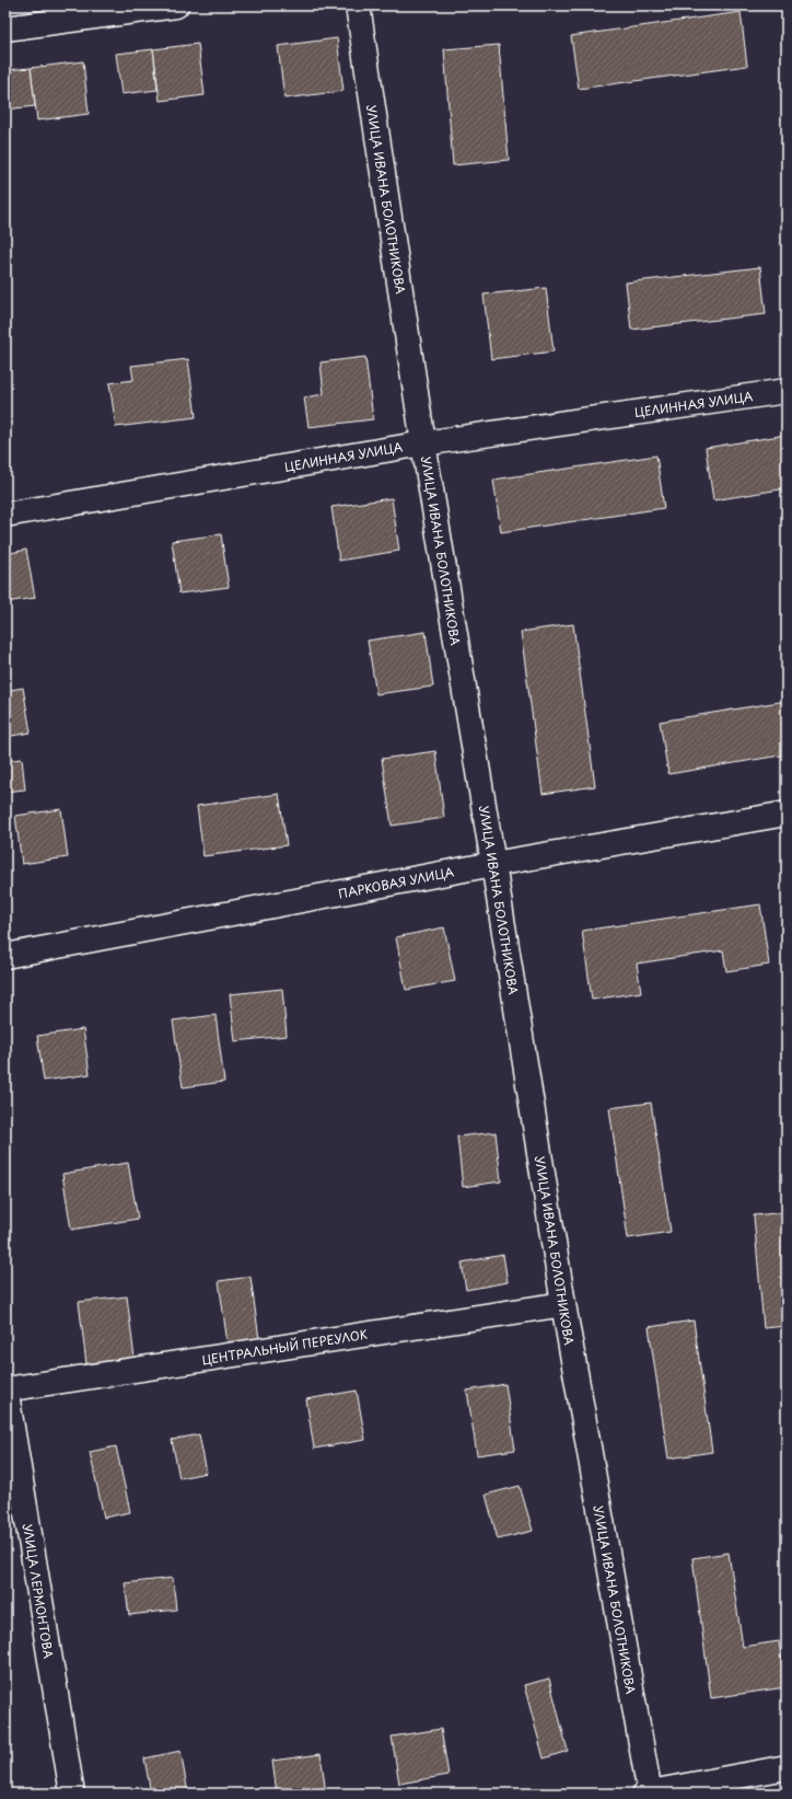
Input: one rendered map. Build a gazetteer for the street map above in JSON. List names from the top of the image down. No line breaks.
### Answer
{"streets":{"street":["УЛИЦА ИВАНА БОЛОТНИКОВА","ЦЕЛИННАЯ УЛИЦА","ПАРКОВАЯ УЛИЦА","ЦЕНТРАЛЬНЫЙ ПЕРЕУЛОК","УЛИЦА ЛЕРМОНТОВА"]},"crossings":[["УЛИЦА ИВАНА БОЛОТНИКОВА","ЦЕЛИННАЯ УЛИЦА"],["УЛИЦА ИВАНА БОЛОТНИКОВА","ПАРКОВАЯ УЛИЦА"],["УЛИЦА ИВАНА БОЛОТНИКОВА","ЦЕНТРАЛЬНЫЙ ПЕРЕУЛОК"],["ЦЕНТРАЛЬНЫЙ ПЕРЕУЛОК","УЛИЦА ЛЕРМОНТОВА"]]}
